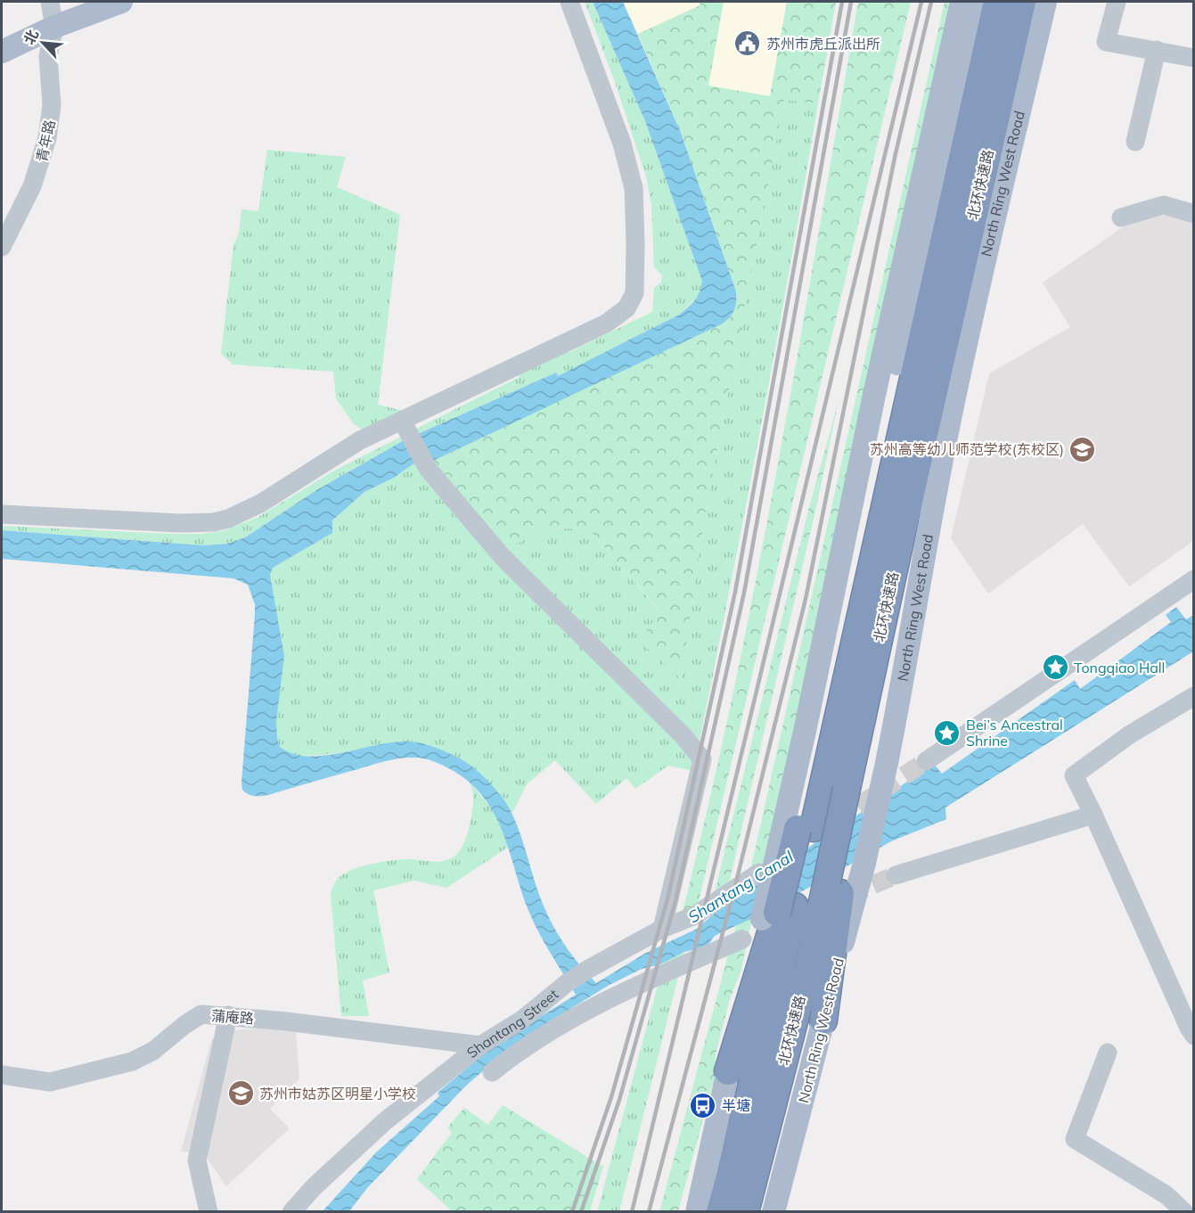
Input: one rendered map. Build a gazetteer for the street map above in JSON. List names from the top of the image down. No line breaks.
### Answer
{"streets":{"highway":["北环快速路"],"main road":["North Ring West Road"],"street":["青年路","蒲庵路","Shantang Street"]},"crossings":[["North Ring West Road","北环快速路"],["蒲庵路","Shantang Street"]],"water":["Shantang Canal"],"places":{"public building":["苏州市虎丘派出所"],"school or university":["苏州高等幼儿师范学校(东校区)","苏州市姑苏区明星小学校"],"place":["Tongqiao Hall","Bei’s Ancestral Shrine"],"bus stop":["半塘"]},"north":"top left"}
